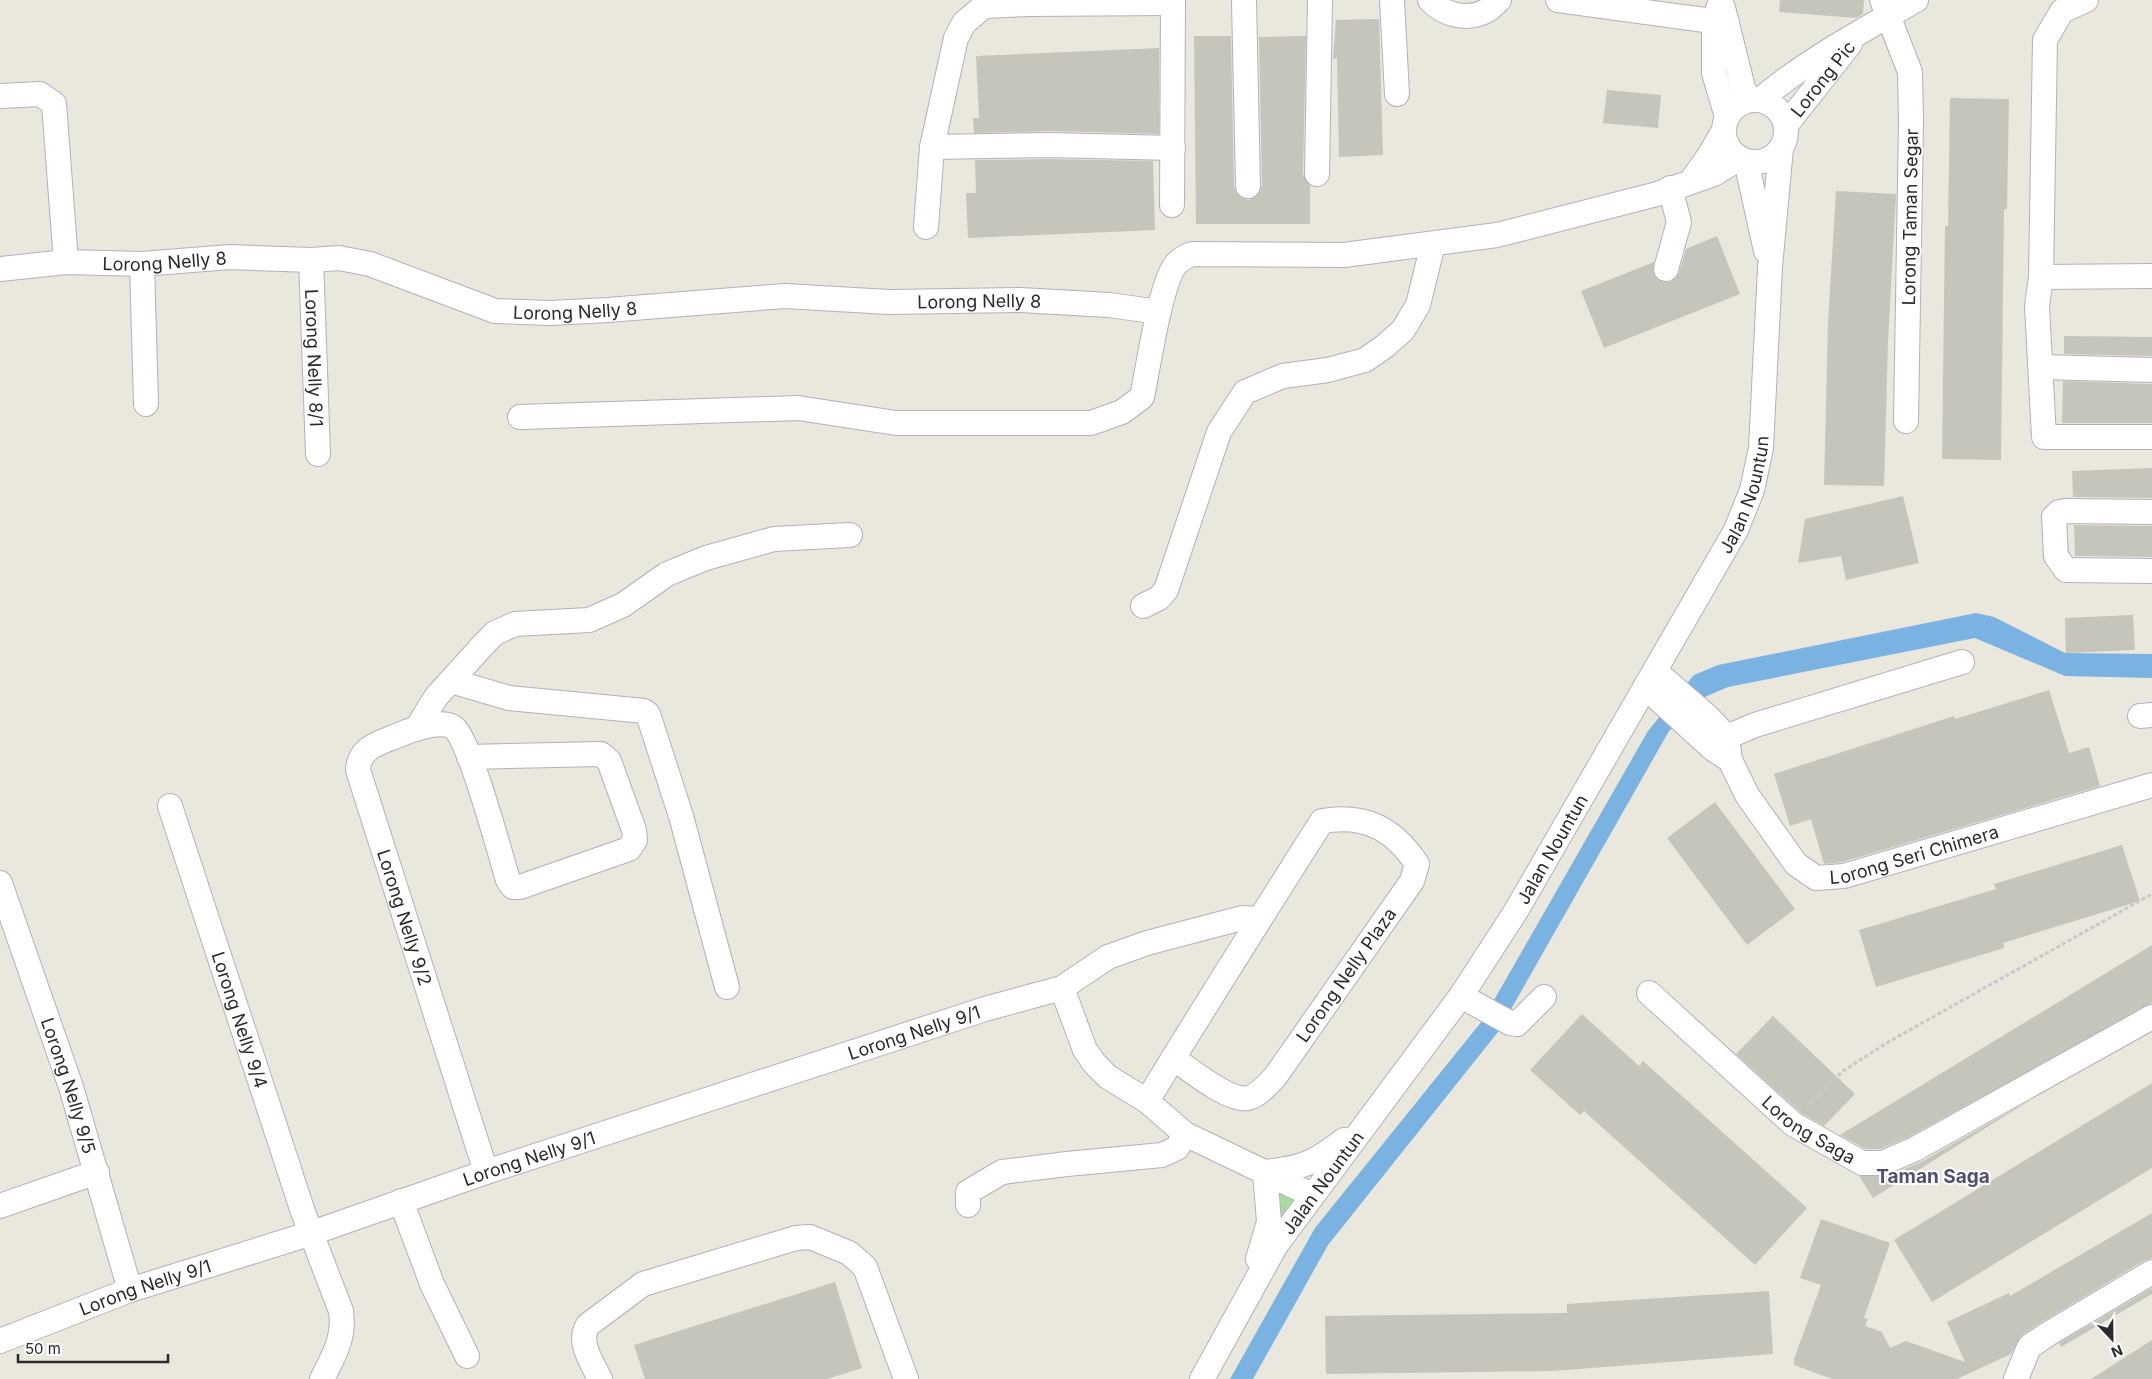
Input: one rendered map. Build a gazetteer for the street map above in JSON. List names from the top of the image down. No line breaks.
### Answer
{"streets":{"street":["Lorong Pic","Lorong Taman Segar","Lorong Nelly 8","Lorong Nelly 8/1","Jalan Nountun","Lorong Seri Chimera","Lorong Nelly 9/2","Lorong Nelly Plaza","Lorong Nelly 9/4","Lorong Nelly 9/1","Lorong Nelly 9/5","Lorong Saga"]},"crossings":[["Lorong Pic","Lorong Taman Segar"],["Lorong Pic","Jalan Nountun"],["Lorong Nelly 8","Lorong Nelly 8/1"],["Jalan Nountun","Lorong Seri Chimera"],["Lorong Nelly 9/2","Lorong Nelly 9/1"],["Lorong Nelly Plaza","Lorong Nelly 9/1"],["Lorong Nelly 9/4","Lorong Nelly 9/1"],["Lorong Nelly 9/1","Lorong Nelly 9/5"]],"districts":["Taman Saga"],"scale_bar":"50 m","north":"bottom"}
